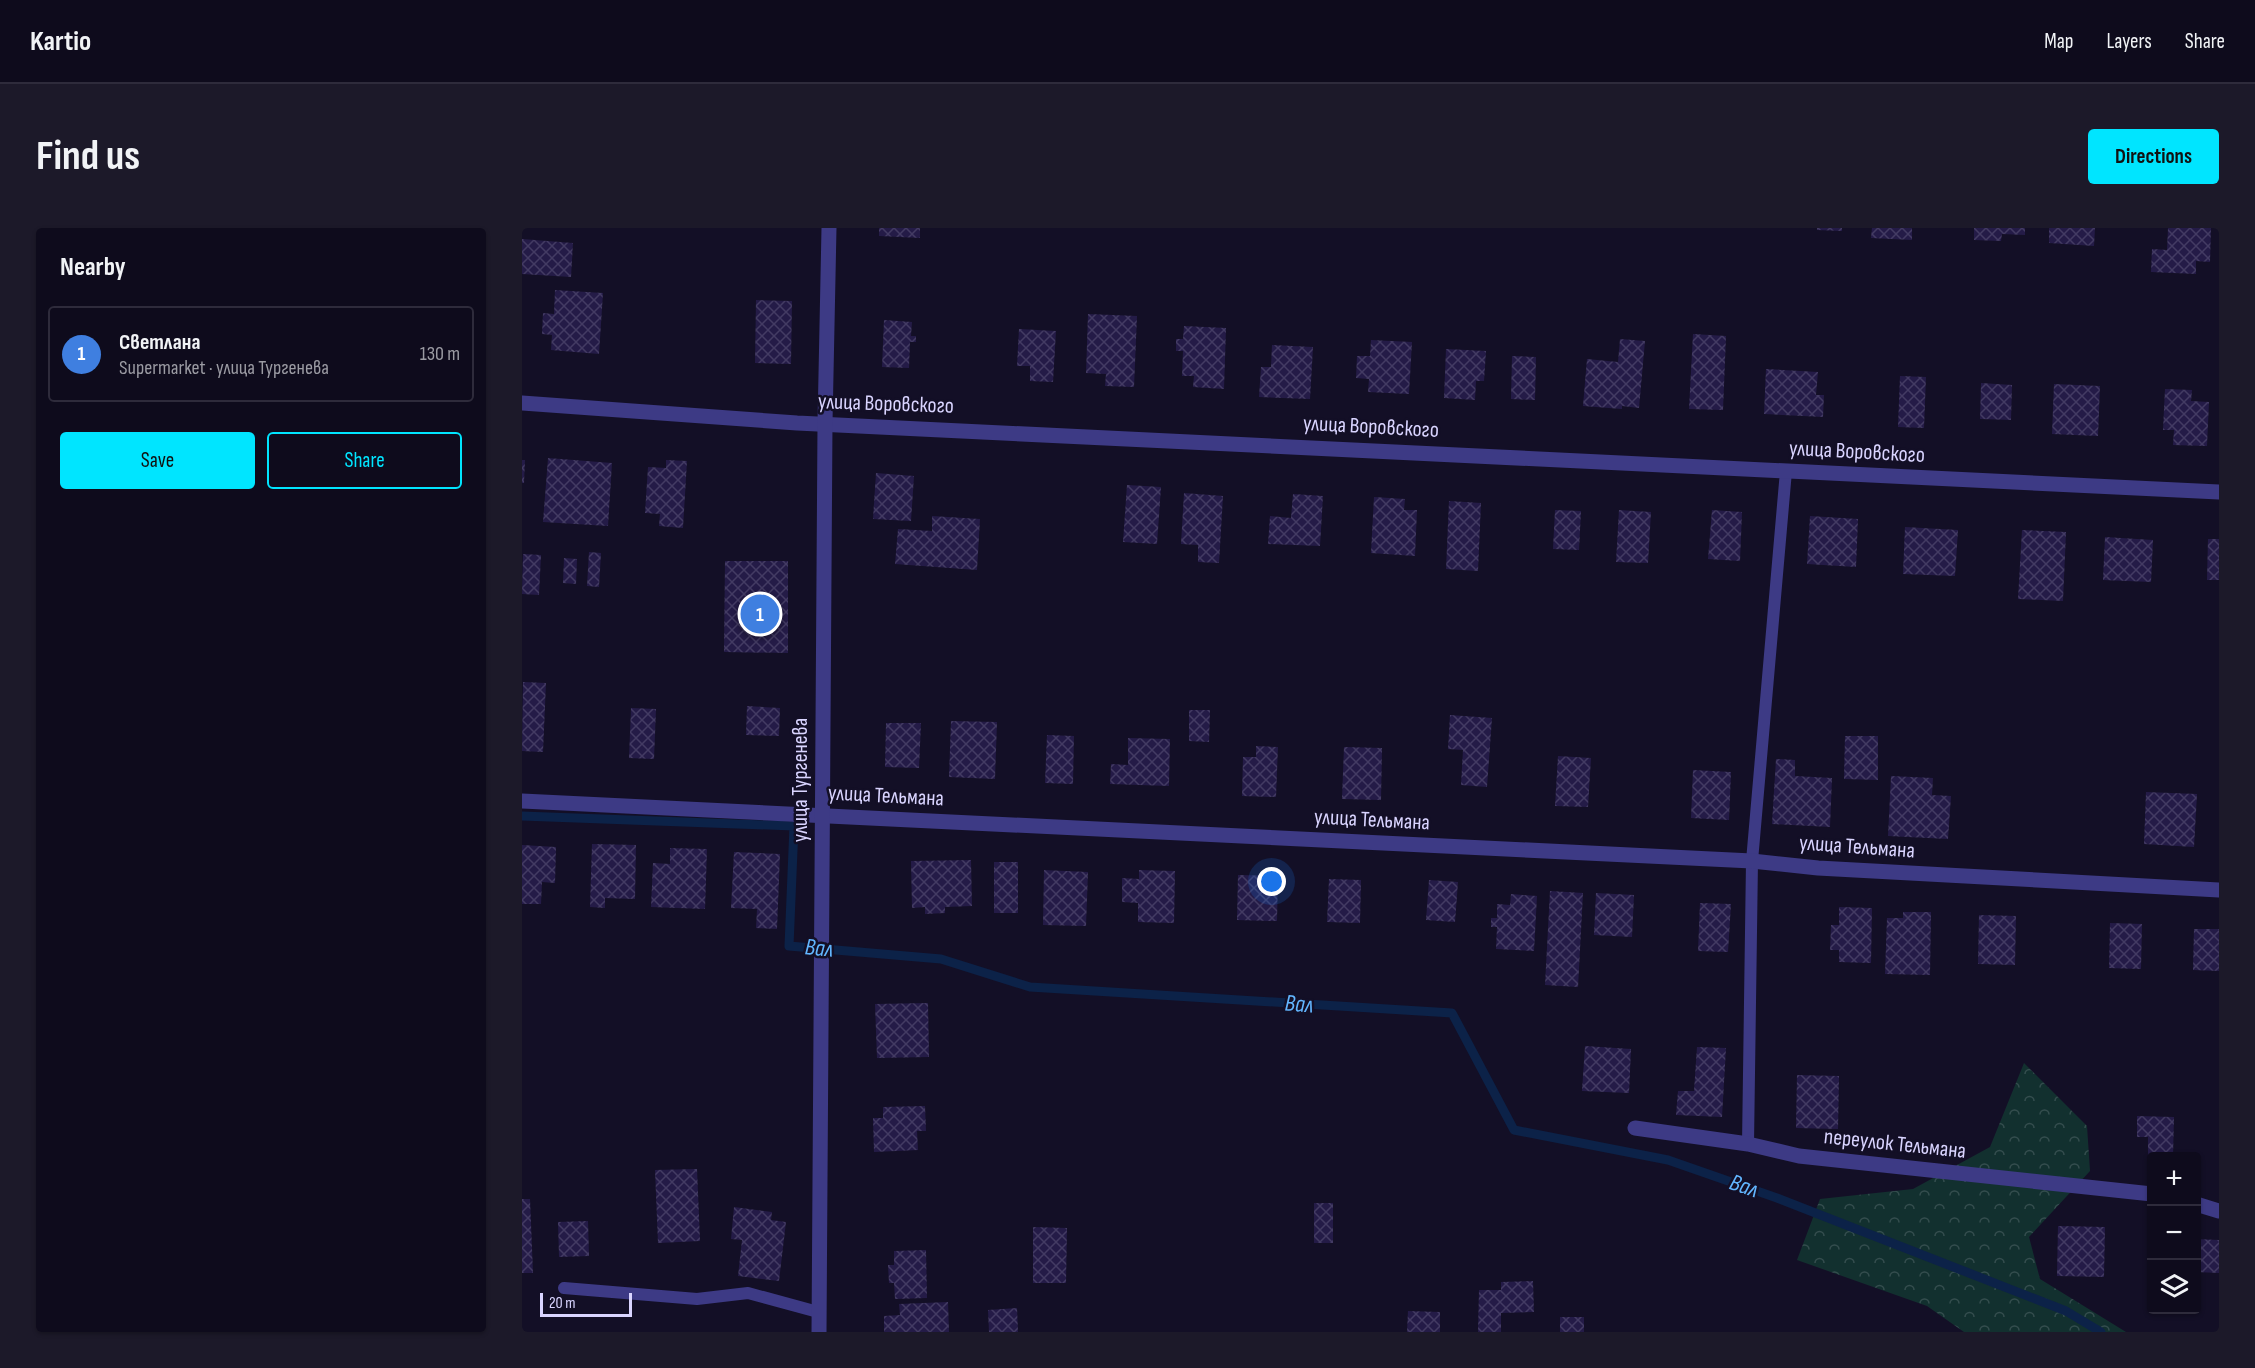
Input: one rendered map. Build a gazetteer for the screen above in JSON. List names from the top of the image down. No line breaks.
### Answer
{"streets":{"street":["улица Воровского","улица Тургенева","улица Тельмана","переулок Тельмана"]},"crossings":[["улица Воровского","улица Тургенева"],["улица Тургенева","улица Тельмана"]],"water":["Вал"],"scale_bar":"20 m","page":{"header":"Kartio","nav":["Map","Layers","Share"],"buttons":["Directions",["Save","Share"]],"title":"Find us","heading":"Nearby","list":[{"mark":"1","name":"Светлана","note":"Supermarket · улица Тургенева","value":"130 m"}],"pins":"1","map_buttons":["+","−"],"scale":"20 m"}}
